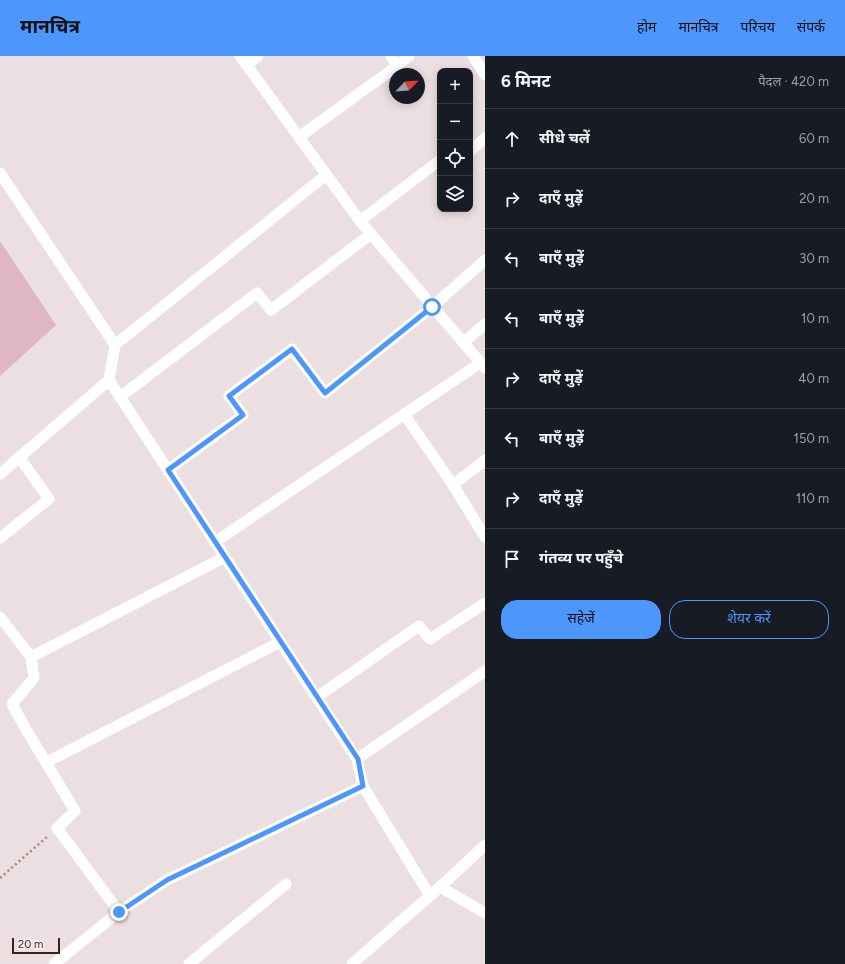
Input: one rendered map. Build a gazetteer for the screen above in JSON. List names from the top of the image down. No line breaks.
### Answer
{"scale_bar":"20 m","north":"top right","page":{"header":"मानचित्र","nav":["होम","मानचित्र","परिचय","संपर्क"],"heading":["6 मिनट","पैदल · 420 m"],"map_buttons":["+","−"],"list":[["सीधे चलें","60 m"],["दाएँ मुड़ें","20 m"],["बाएँ मुड़ें","30 m"],["बाएँ मुड़ें","10 m"],["दाएँ मुड़ें","40 m"],["बाएँ मुड़ें","150 m"],["दाएँ मुड़ें","110 m"],"गंतव्य पर पहुँचे"],"buttons":["सहेजें","शेयर करें"],"scale":"20 m"}}
